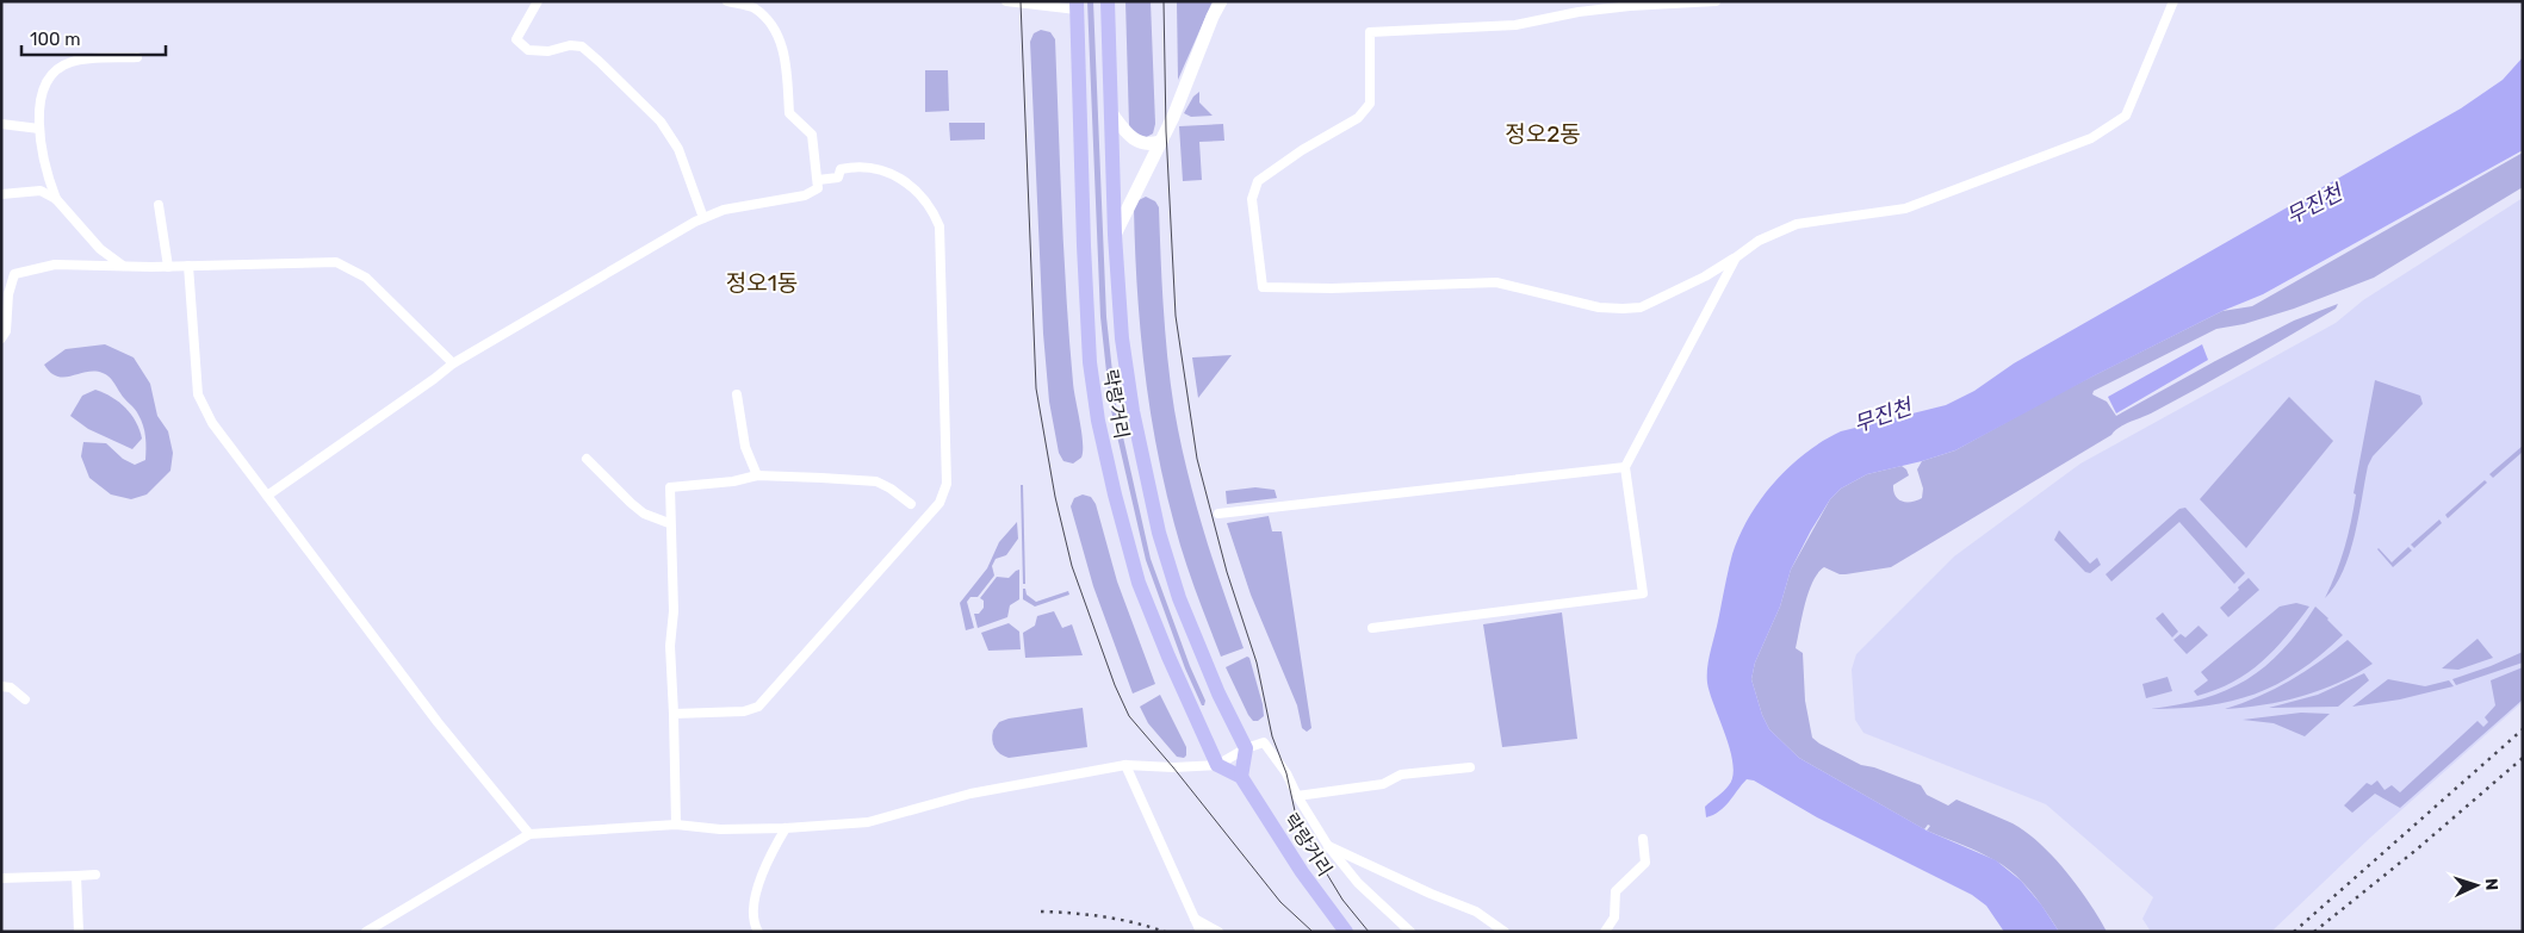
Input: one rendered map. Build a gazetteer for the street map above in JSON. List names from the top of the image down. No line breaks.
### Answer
{"streets":{"main road":["락랑거리"]},"districts":["정오2동","정오1동"],"water":["무진천"],"scale_bar":"100 m","north":"right"}
